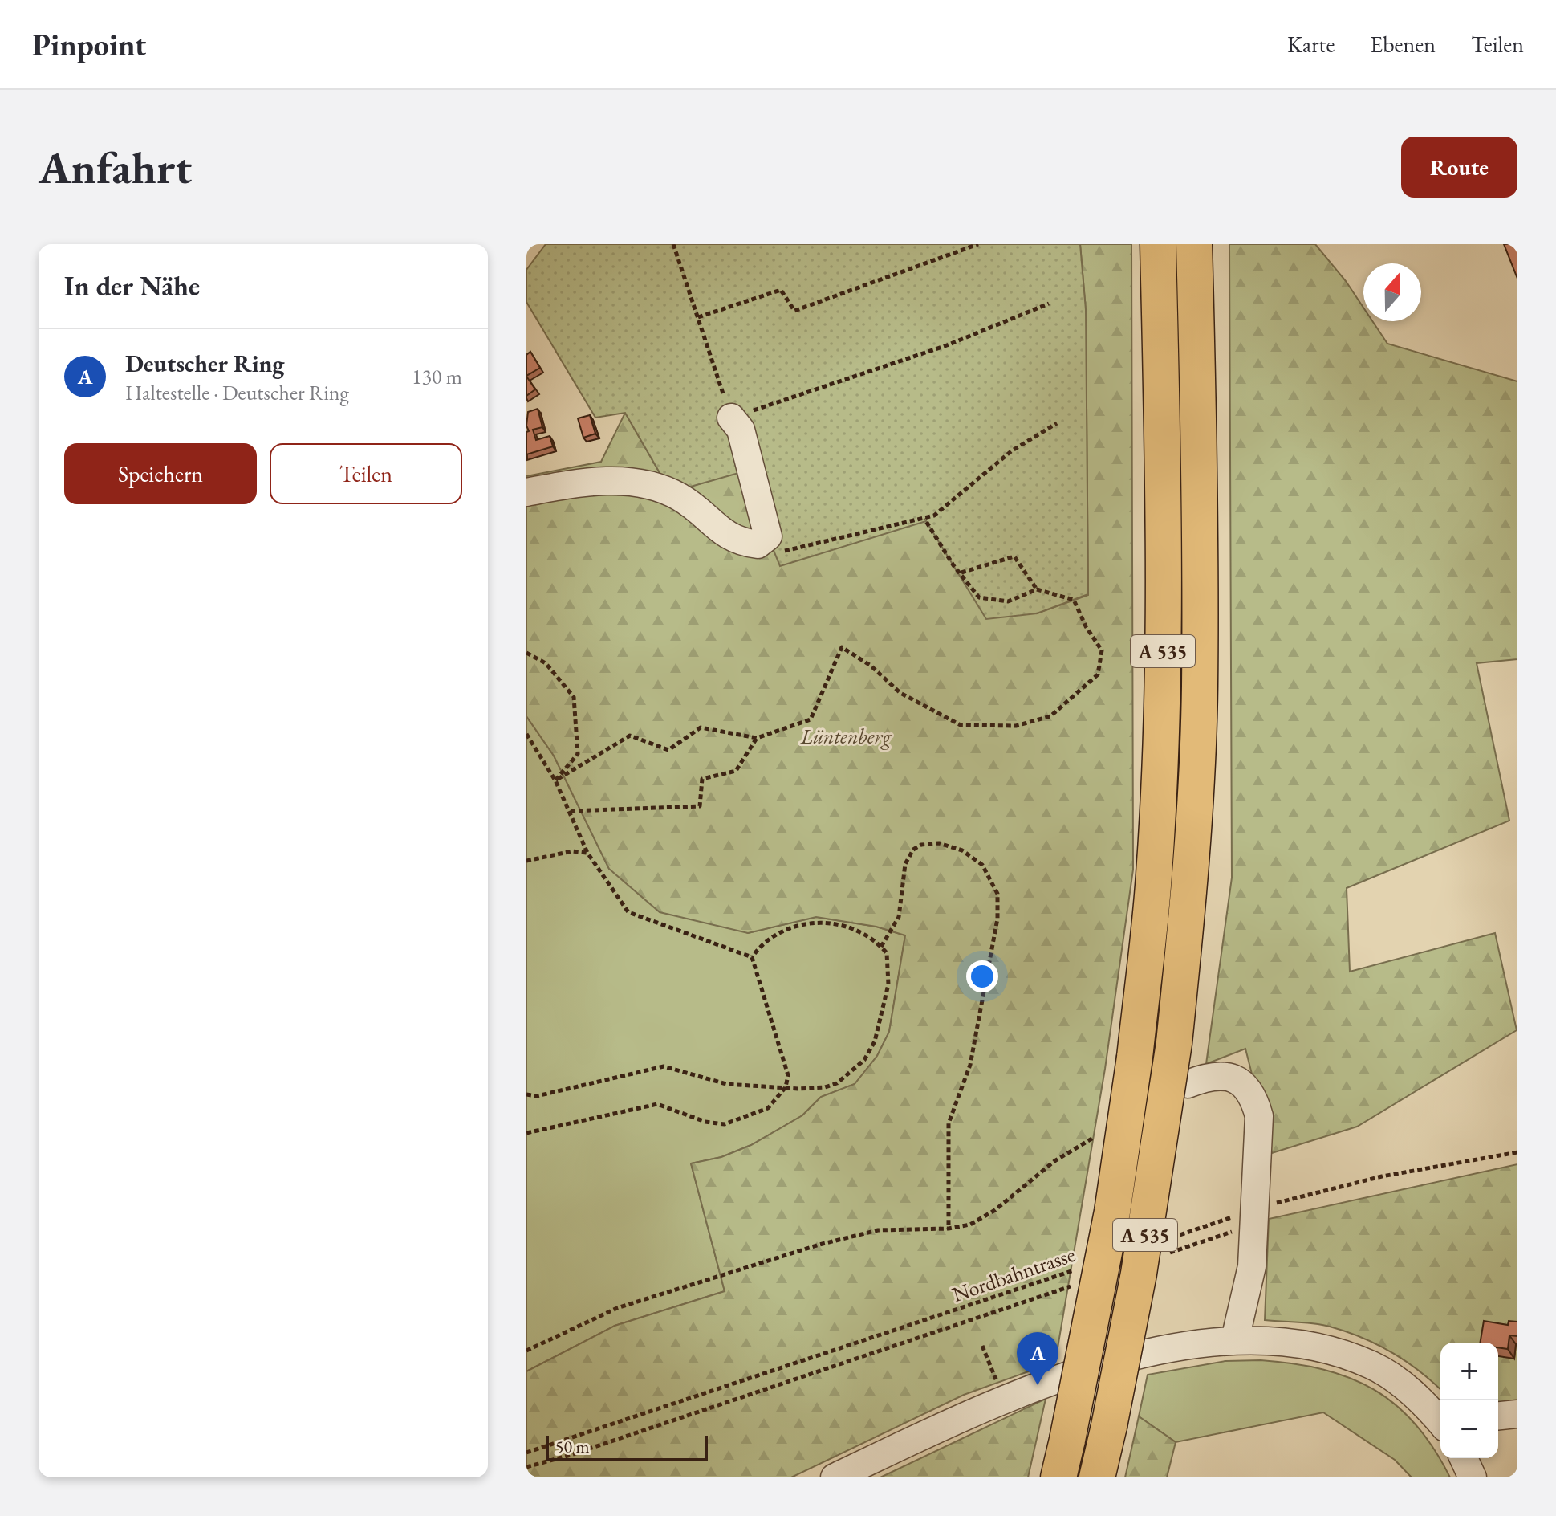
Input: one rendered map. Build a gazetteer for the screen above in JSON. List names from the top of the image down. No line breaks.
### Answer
{"streets":{"highway":["A 535"],"path":["Nordbahntrasse"]},"parks":["Lüntenberg"],"scale_bar":"50 m","north":"top","page":{"header":"Pinpoint","nav":["Karte","Ebenen","Teilen"],"buttons":["Route",["Speichern","Teilen"]],"title":"Anfahrt","heading":"In der Nähe","list":[{"mark":"A","name":"Deutscher Ring","note":"Haltestelle · Deutscher Ring","value":"130 m"}],"pins":"A","map_buttons":["+","−"],"scale":"50 m"}}
